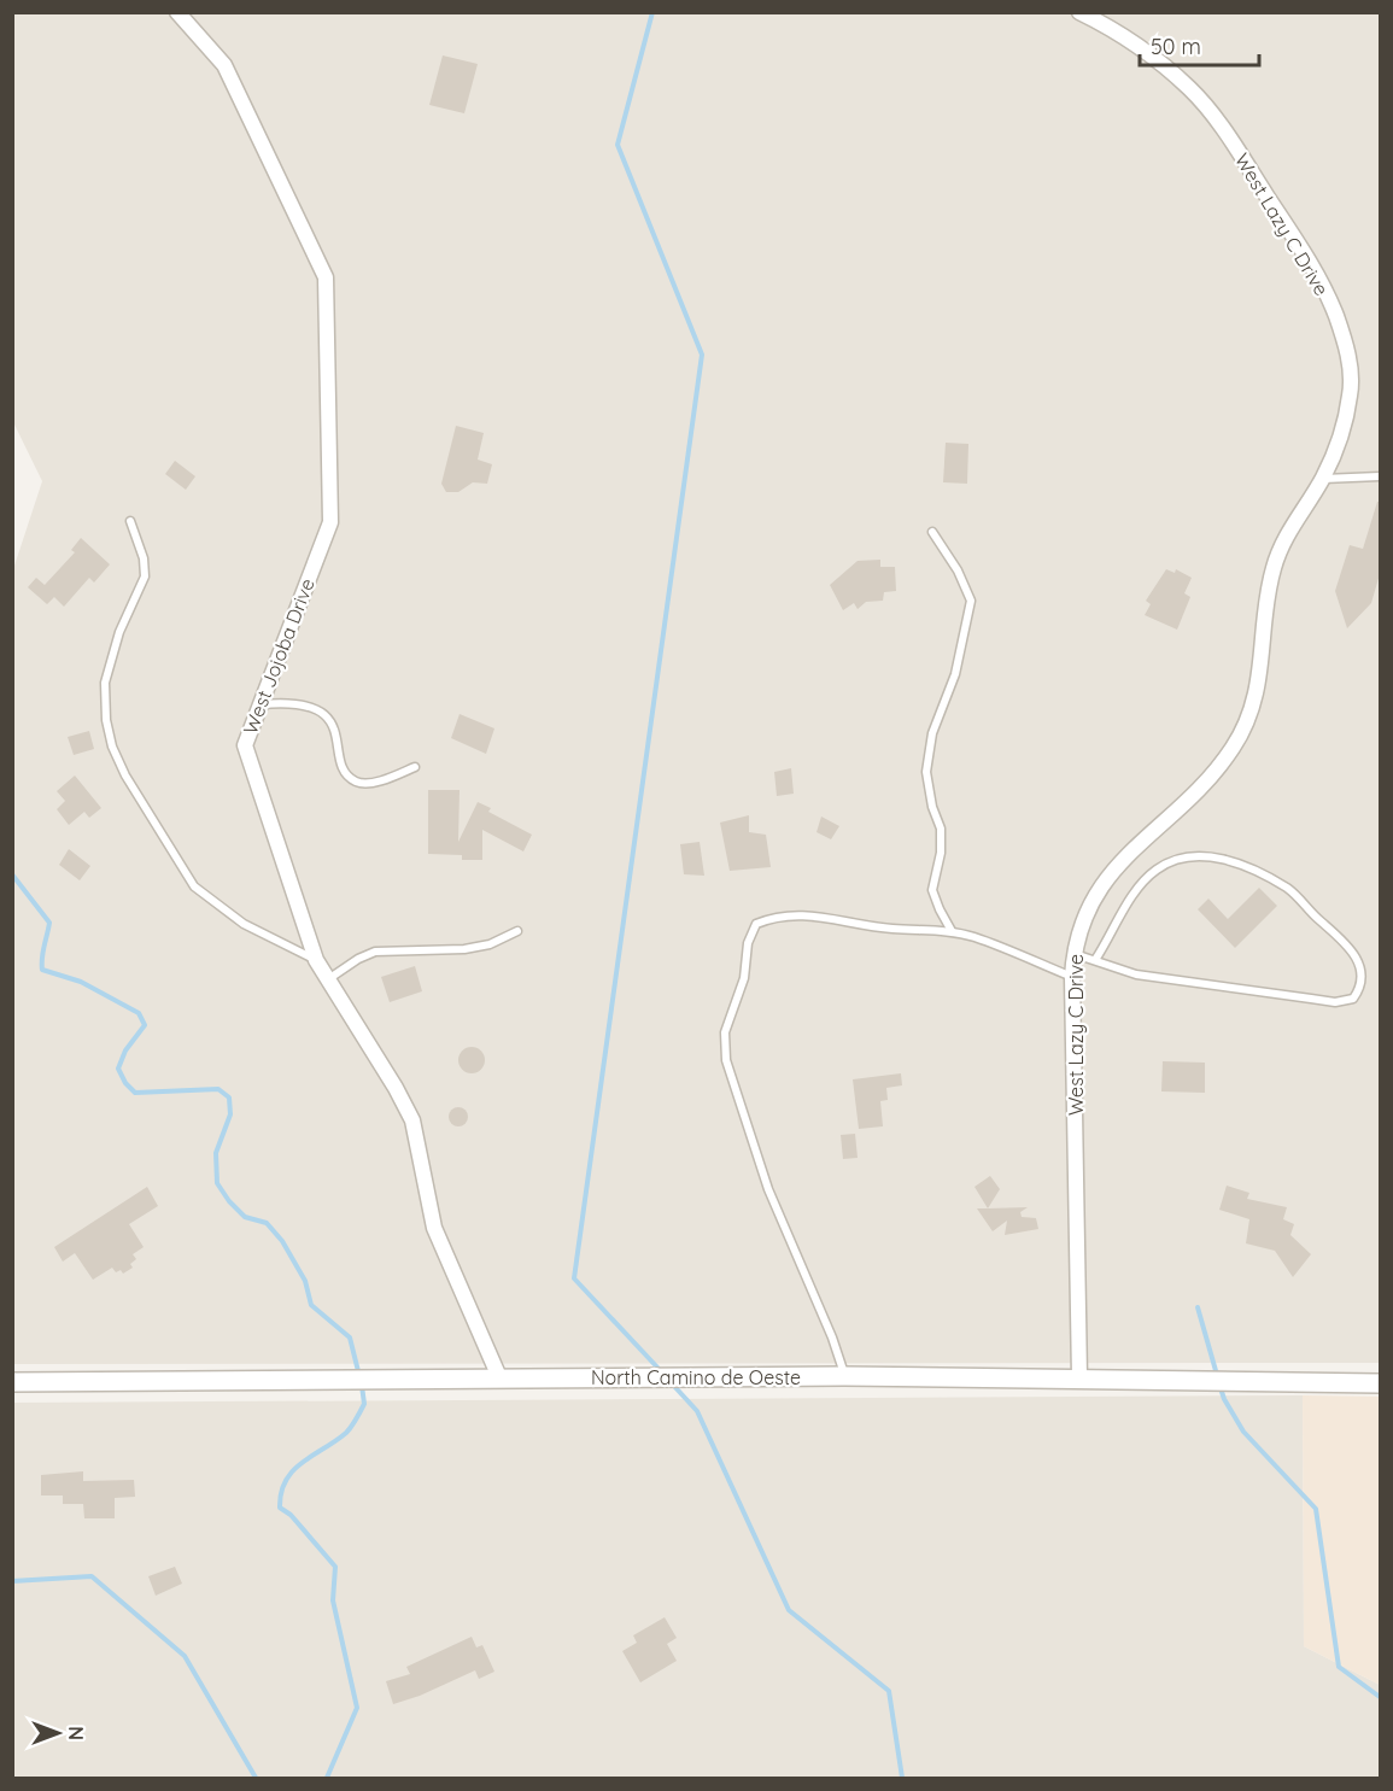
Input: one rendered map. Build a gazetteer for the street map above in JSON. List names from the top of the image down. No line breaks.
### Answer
{"streets":{"street":["West Lazy C Drive","West Jojoba Drive","North Camino de Oeste"]},"crossings":[["West Lazy C Drive","North Camino de Oeste"],["West Jojoba Drive","North Camino de Oeste"]],"scale_bar":"50 m","north":"right"}
